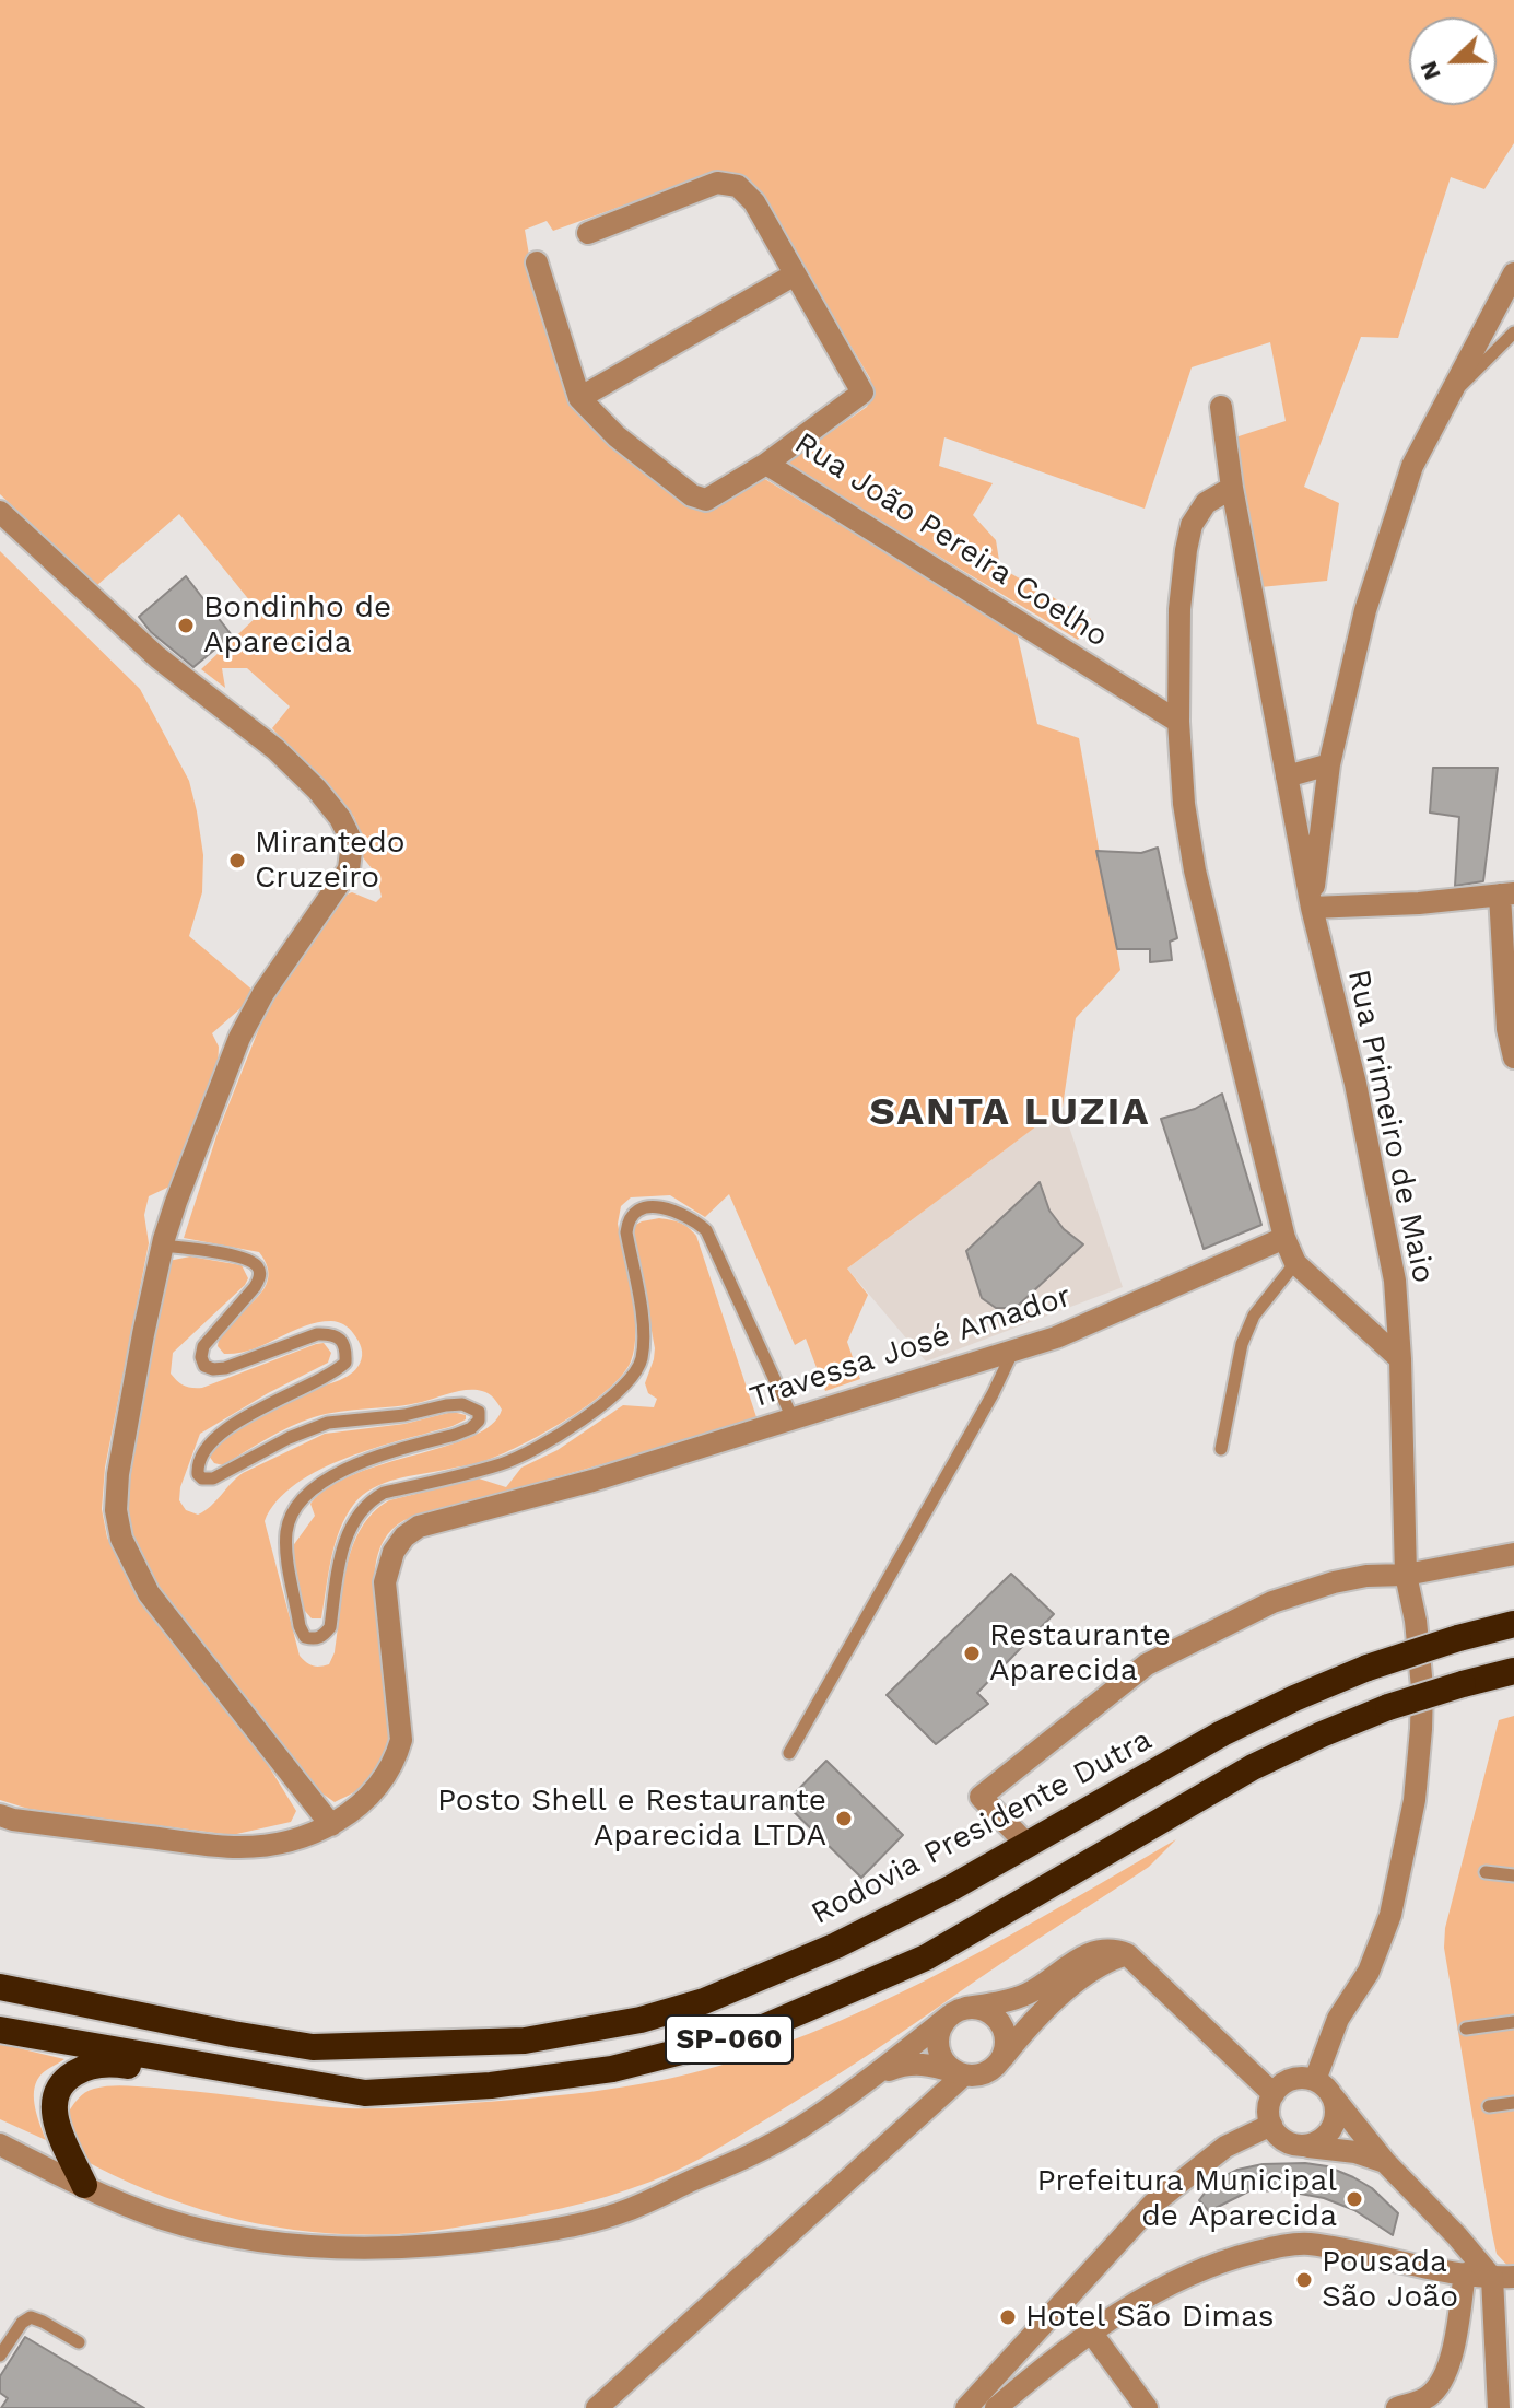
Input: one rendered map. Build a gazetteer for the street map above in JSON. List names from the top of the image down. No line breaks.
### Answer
{"streets":{"highway":["Rodovia Presidente Dutra","SP-060"],"street":["Rua João Pereira Coelho","Rua Primeiro de Maio","Travessa José Amador"]},"districts":["SANTA LUZIA"],"places":["Bondinho de Aparecida","Mirantedo Cruzeiro","Restaurante Aparecida","Posto Shell e Restaurante Aparecida LTDA","Prefeitura Municipal de Aparecida","Pousada São João","Hotel São Dimas"],"north":"left"}
